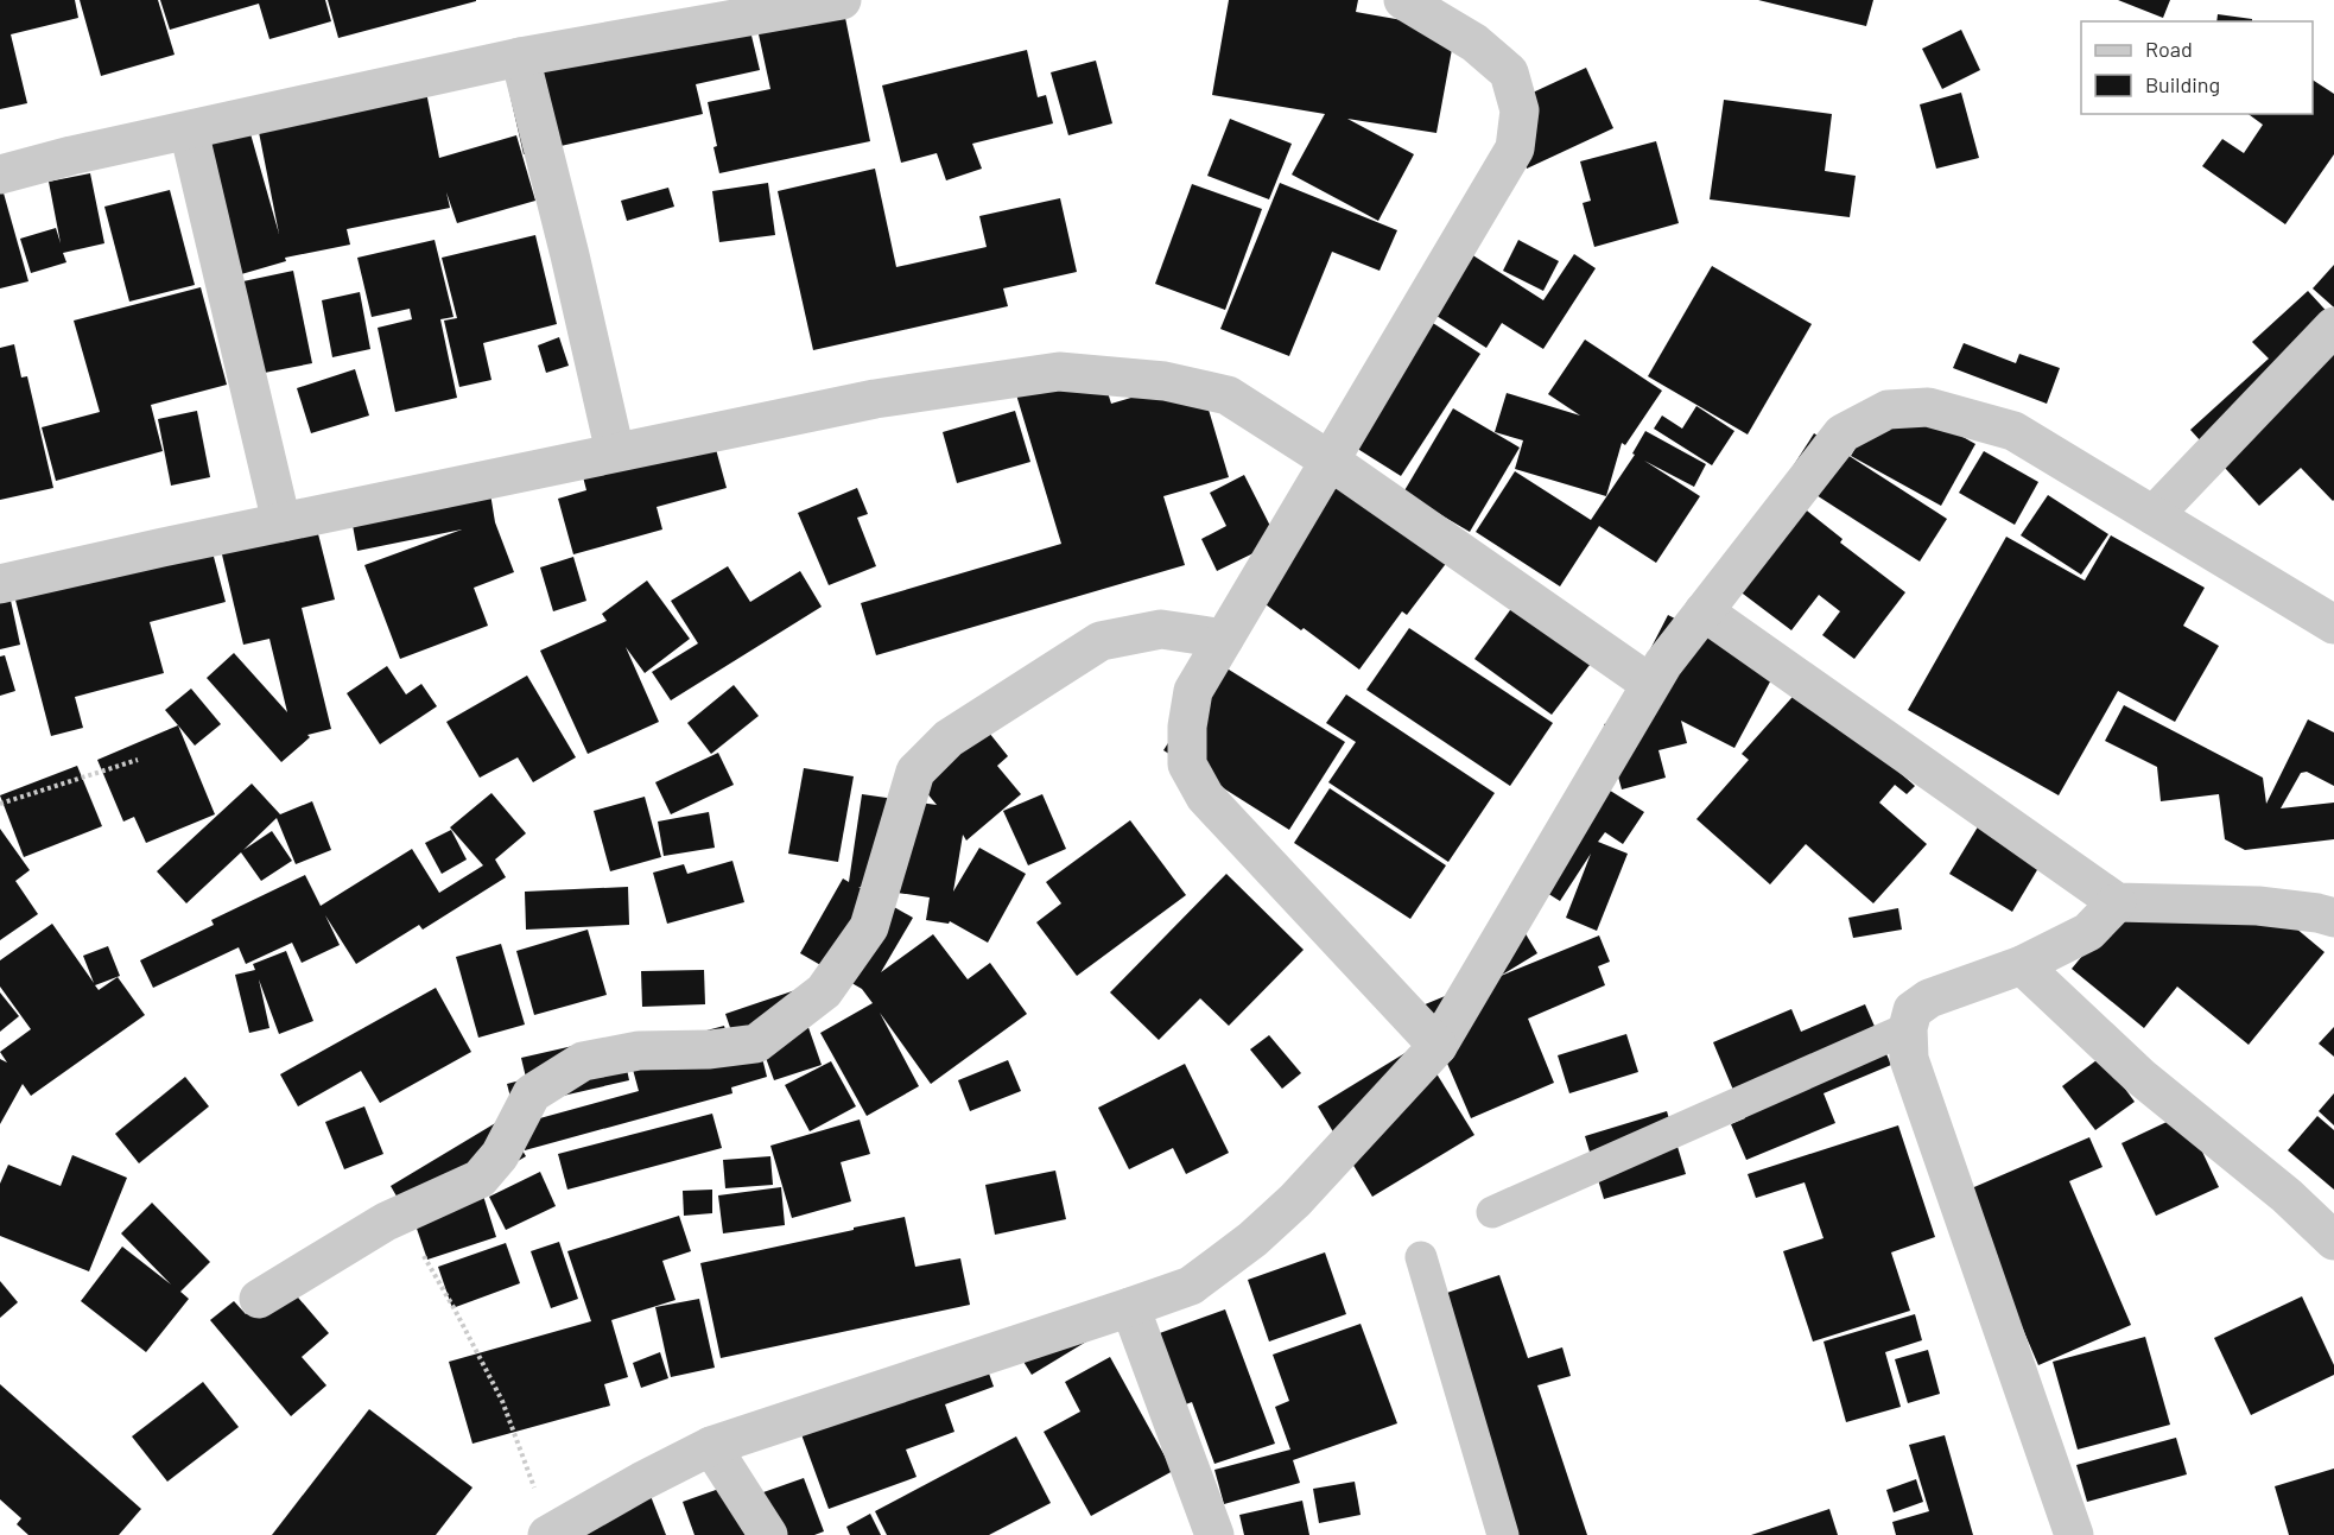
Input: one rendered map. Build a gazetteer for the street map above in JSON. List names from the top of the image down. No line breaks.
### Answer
{"legend":["Road","Building"]}
